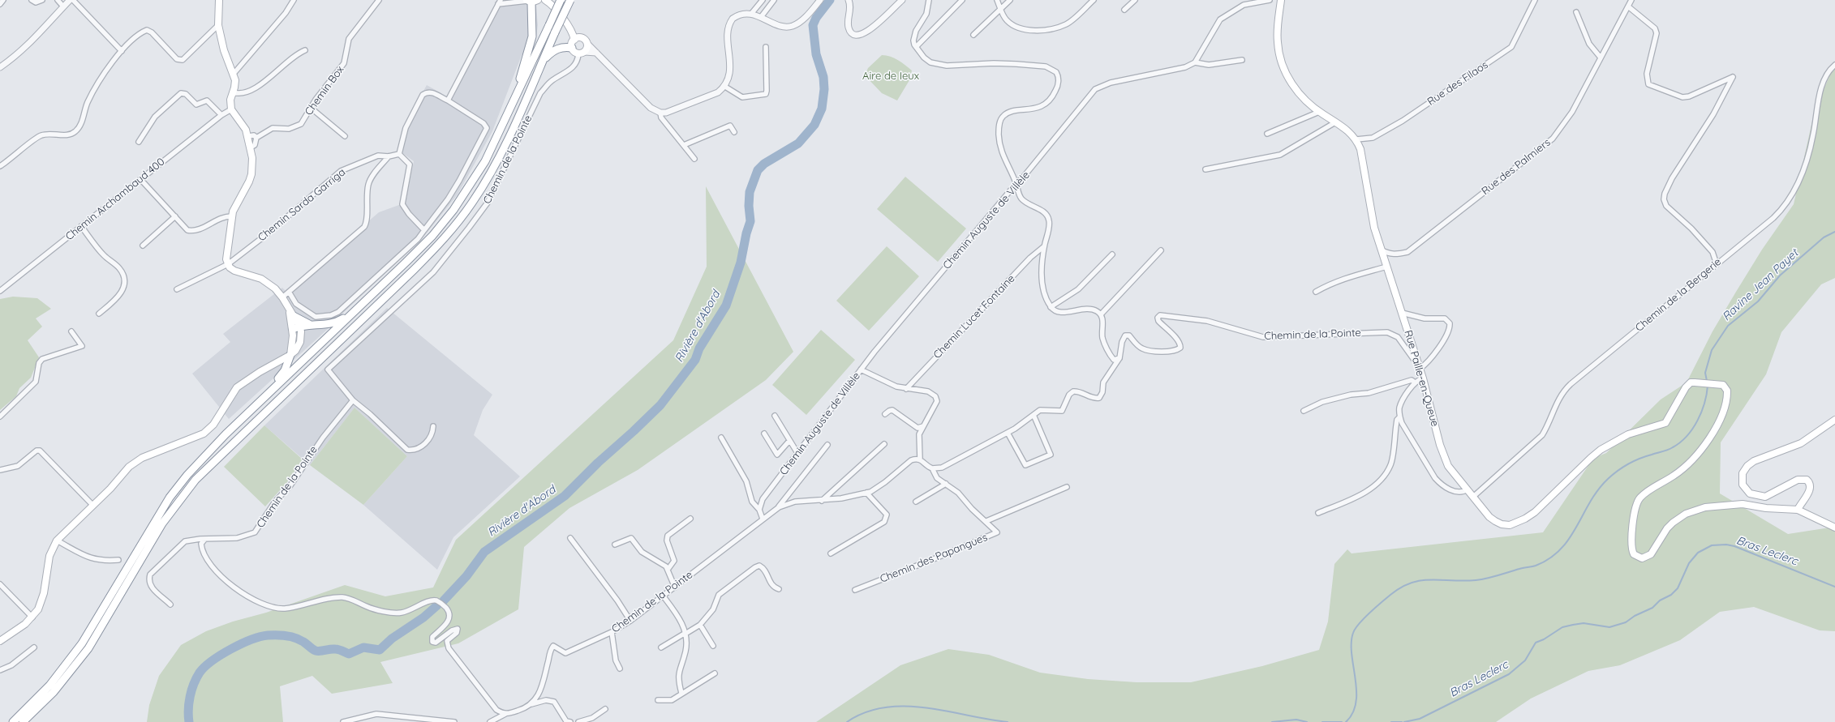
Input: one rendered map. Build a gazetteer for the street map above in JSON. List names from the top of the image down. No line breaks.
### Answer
{"streets":{"main road":["Rue Paille-en-Queue"],"street":["Rue des Filaos","Chemin Box","Chemin de la Pointe","Rue des Palmiers","Chemin Archambaud 400","Chemin Sarda Garriga","Chemin Auguste de Villèle","Chemin de la Bergerie","Chemin Lucet Fontaine","Chemin des Papangues"]},"crossings":[["Rue des Filaos","Rue Paille-en-Queue"],["Chemin de la Pointe","Rue Paille-en-Queue"],["Chemin de la Pointe","Chemin des Papangues"],["Rue des Palmiers","Rue Paille-en-Queue"],["Chemin de la Bergerie","Rue Paille-en-Queue"]],"water":["Ravine Jean Payet","Rivière d'Abord","Bras Leclerc"],"parks":["Aire de Ieux"]}
